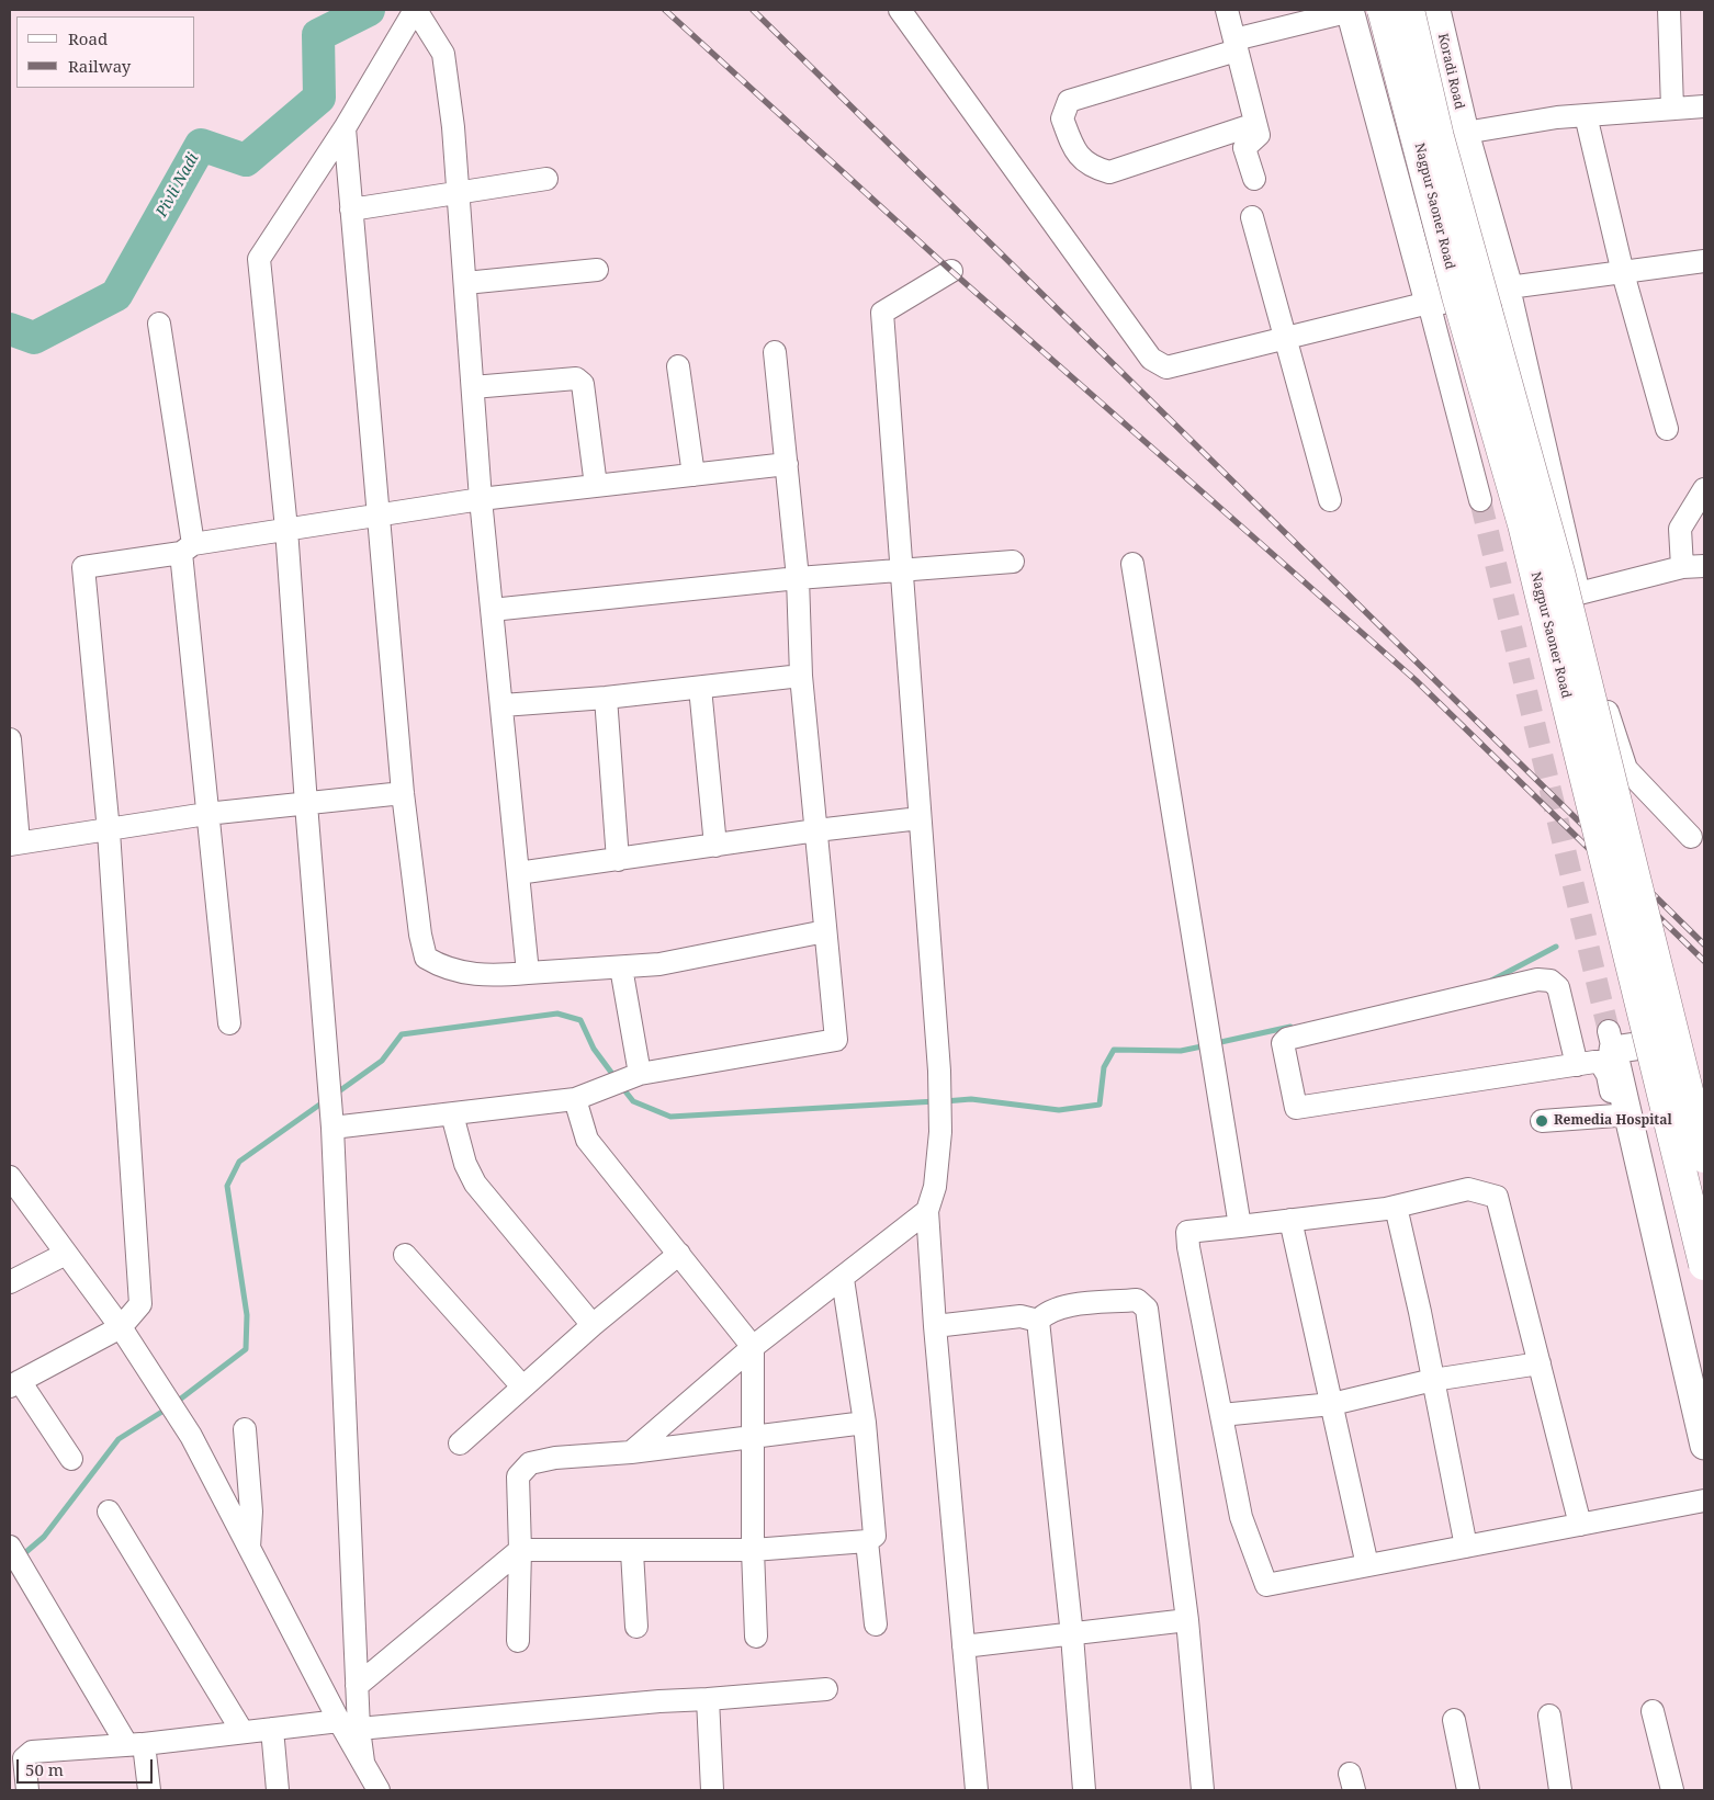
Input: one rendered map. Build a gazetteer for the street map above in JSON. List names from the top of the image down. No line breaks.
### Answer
{"streets":{"highway":["Nagpur Saoner Road"],"main road":["Koradi Road"]},"water":["Pivli Nadi"],"places":["Remedia Hospital"],"legend":["Road","Railway"],"scale_bar":"50 m"}
